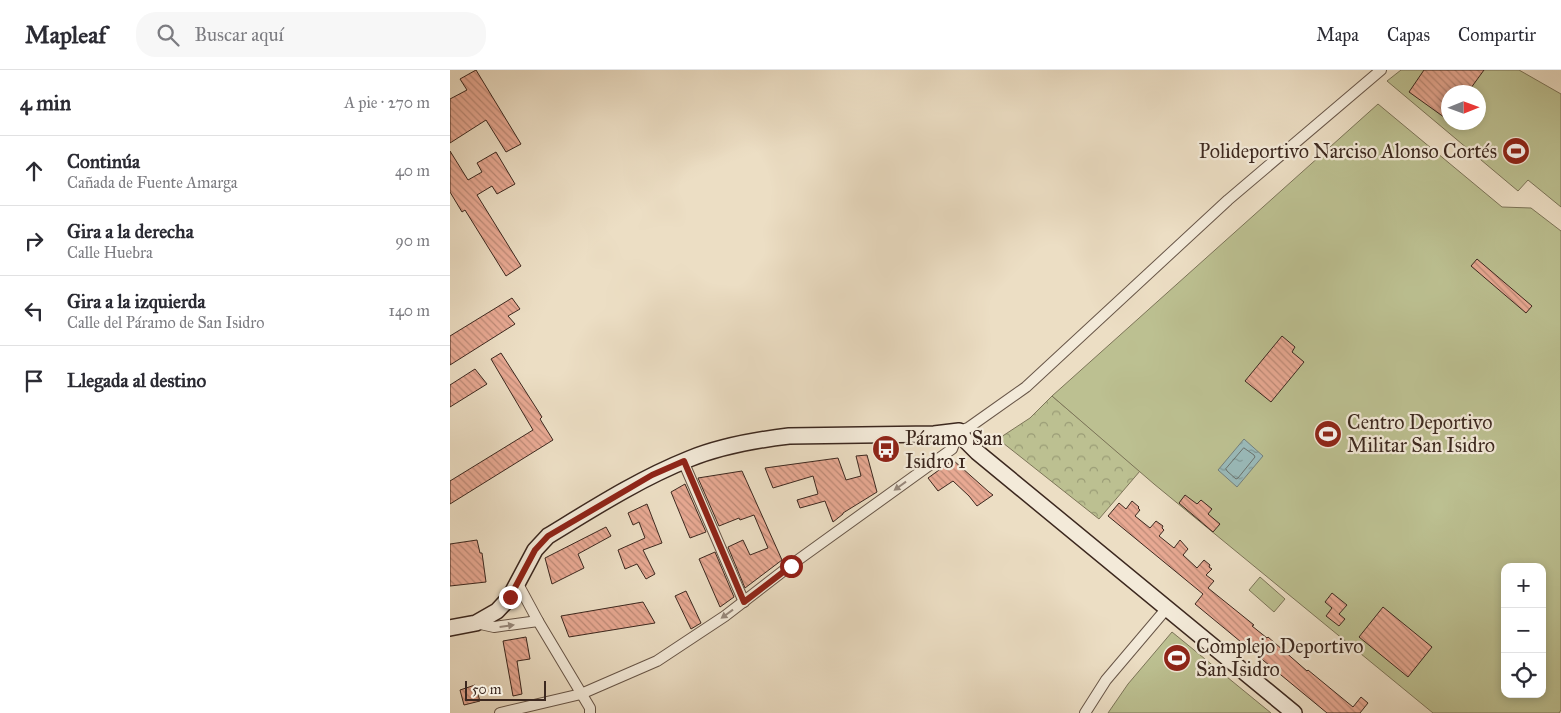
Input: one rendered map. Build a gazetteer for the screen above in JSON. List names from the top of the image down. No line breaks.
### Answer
{"places":{"sports":["Polideportivo Narciso Alonso Cortés","Centro Deportivo Militar San Isidro","Complejo Deportivo San Isidro"],"bus stop":["Páramo San Isidro 1"]},"scale_bar":"50 m","north":"right","page":{"header":"Mapleaf","search":"Buscar aquí","nav":["Mapa","Capas","Compartir"],"heading":["4 min","A pie · 270 m"],"list":[["Continúa","Cañada de Fuente Amarga","40 m"],["Gira a la derecha","Calle Huebra","90 m"],["Gira a la izquierda","Calle del Páramo de San Isidro","140 m"],"Llegada al destino"],"map_buttons":["+","−"],"scale":"50 m"}}
